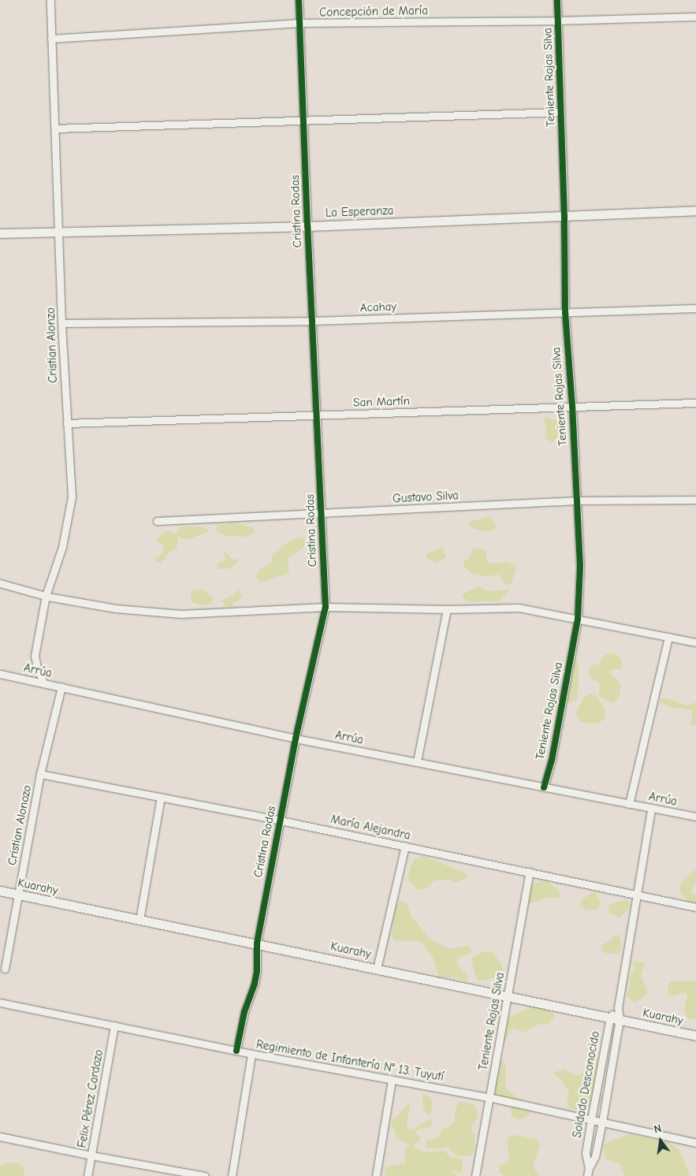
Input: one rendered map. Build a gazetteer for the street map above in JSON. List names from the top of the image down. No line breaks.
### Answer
{"streets":{"street":["Concepción de María","Teniente Rojas Silva","Cristina Rodas","La Esperanza","Acahay","Cristian Alonzo","San Martín","Gustavo Silva","Arrúa","Cristian Alonozo","María Alejandra","Kuarahy","Regimiento de Infantería N° 13. Tuyutí","Soldado Desconocido","Felix Pérez Cardozo"]},"crossings":[["Concepción de María","Teniente Rojas Silva"],["Concepción de María","Cristina Rodas"],["Concepción de María","Cristian Alonzo"],["Teniente Rojas Silva","La Esperanza"],["Teniente Rojas Silva","Acahay"],["Teniente Rojas Silva","San Martín"],["Teniente Rojas Silva","Gustavo Silva"],["Teniente Rojas Silva","Arrúa"],["Teniente Rojas Silva","María Alejandra"],["Teniente Rojas Silva","Kuarahy"],["Teniente Rojas Silva","Regimiento de Infantería N° 13. Tuyutí"],["Cristina Rodas","La Esperanza"],["Cristina Rodas","Acahay"],["Cristina Rodas","San Martín"],["Cristina Rodas","Gustavo Silva"],["Cristina Rodas","Arrúa"],["Cristina Rodas","María Alejandra"],["Cristina Rodas","Kuarahy"],["Cristina Rodas","Regimiento de Infantería N° 13. Tuyutí"],["La Esperanza","Cristian Alonzo"],["Acahay","Cristian Alonzo"],["Cristian Alonzo","San Martín"],["Cristian Alonzo","Arrúa"],["Arrúa","Cristian Alonozo"],["Arrúa","Soldado Desconocido"],["Cristian Alonozo","María Alejandra"],["Cristian Alonozo","Kuarahy"],["María Alejandra","Soldado Desconocido"],["Kuarahy","Soldado Desconocido"],["Regimiento de Infantería N° 13. Tuyutí","Soldado Desconocido"],["Regimiento de Infantería N° 13. Tuyutí","Felix Pérez Cardozo"]],"north":"top"}
